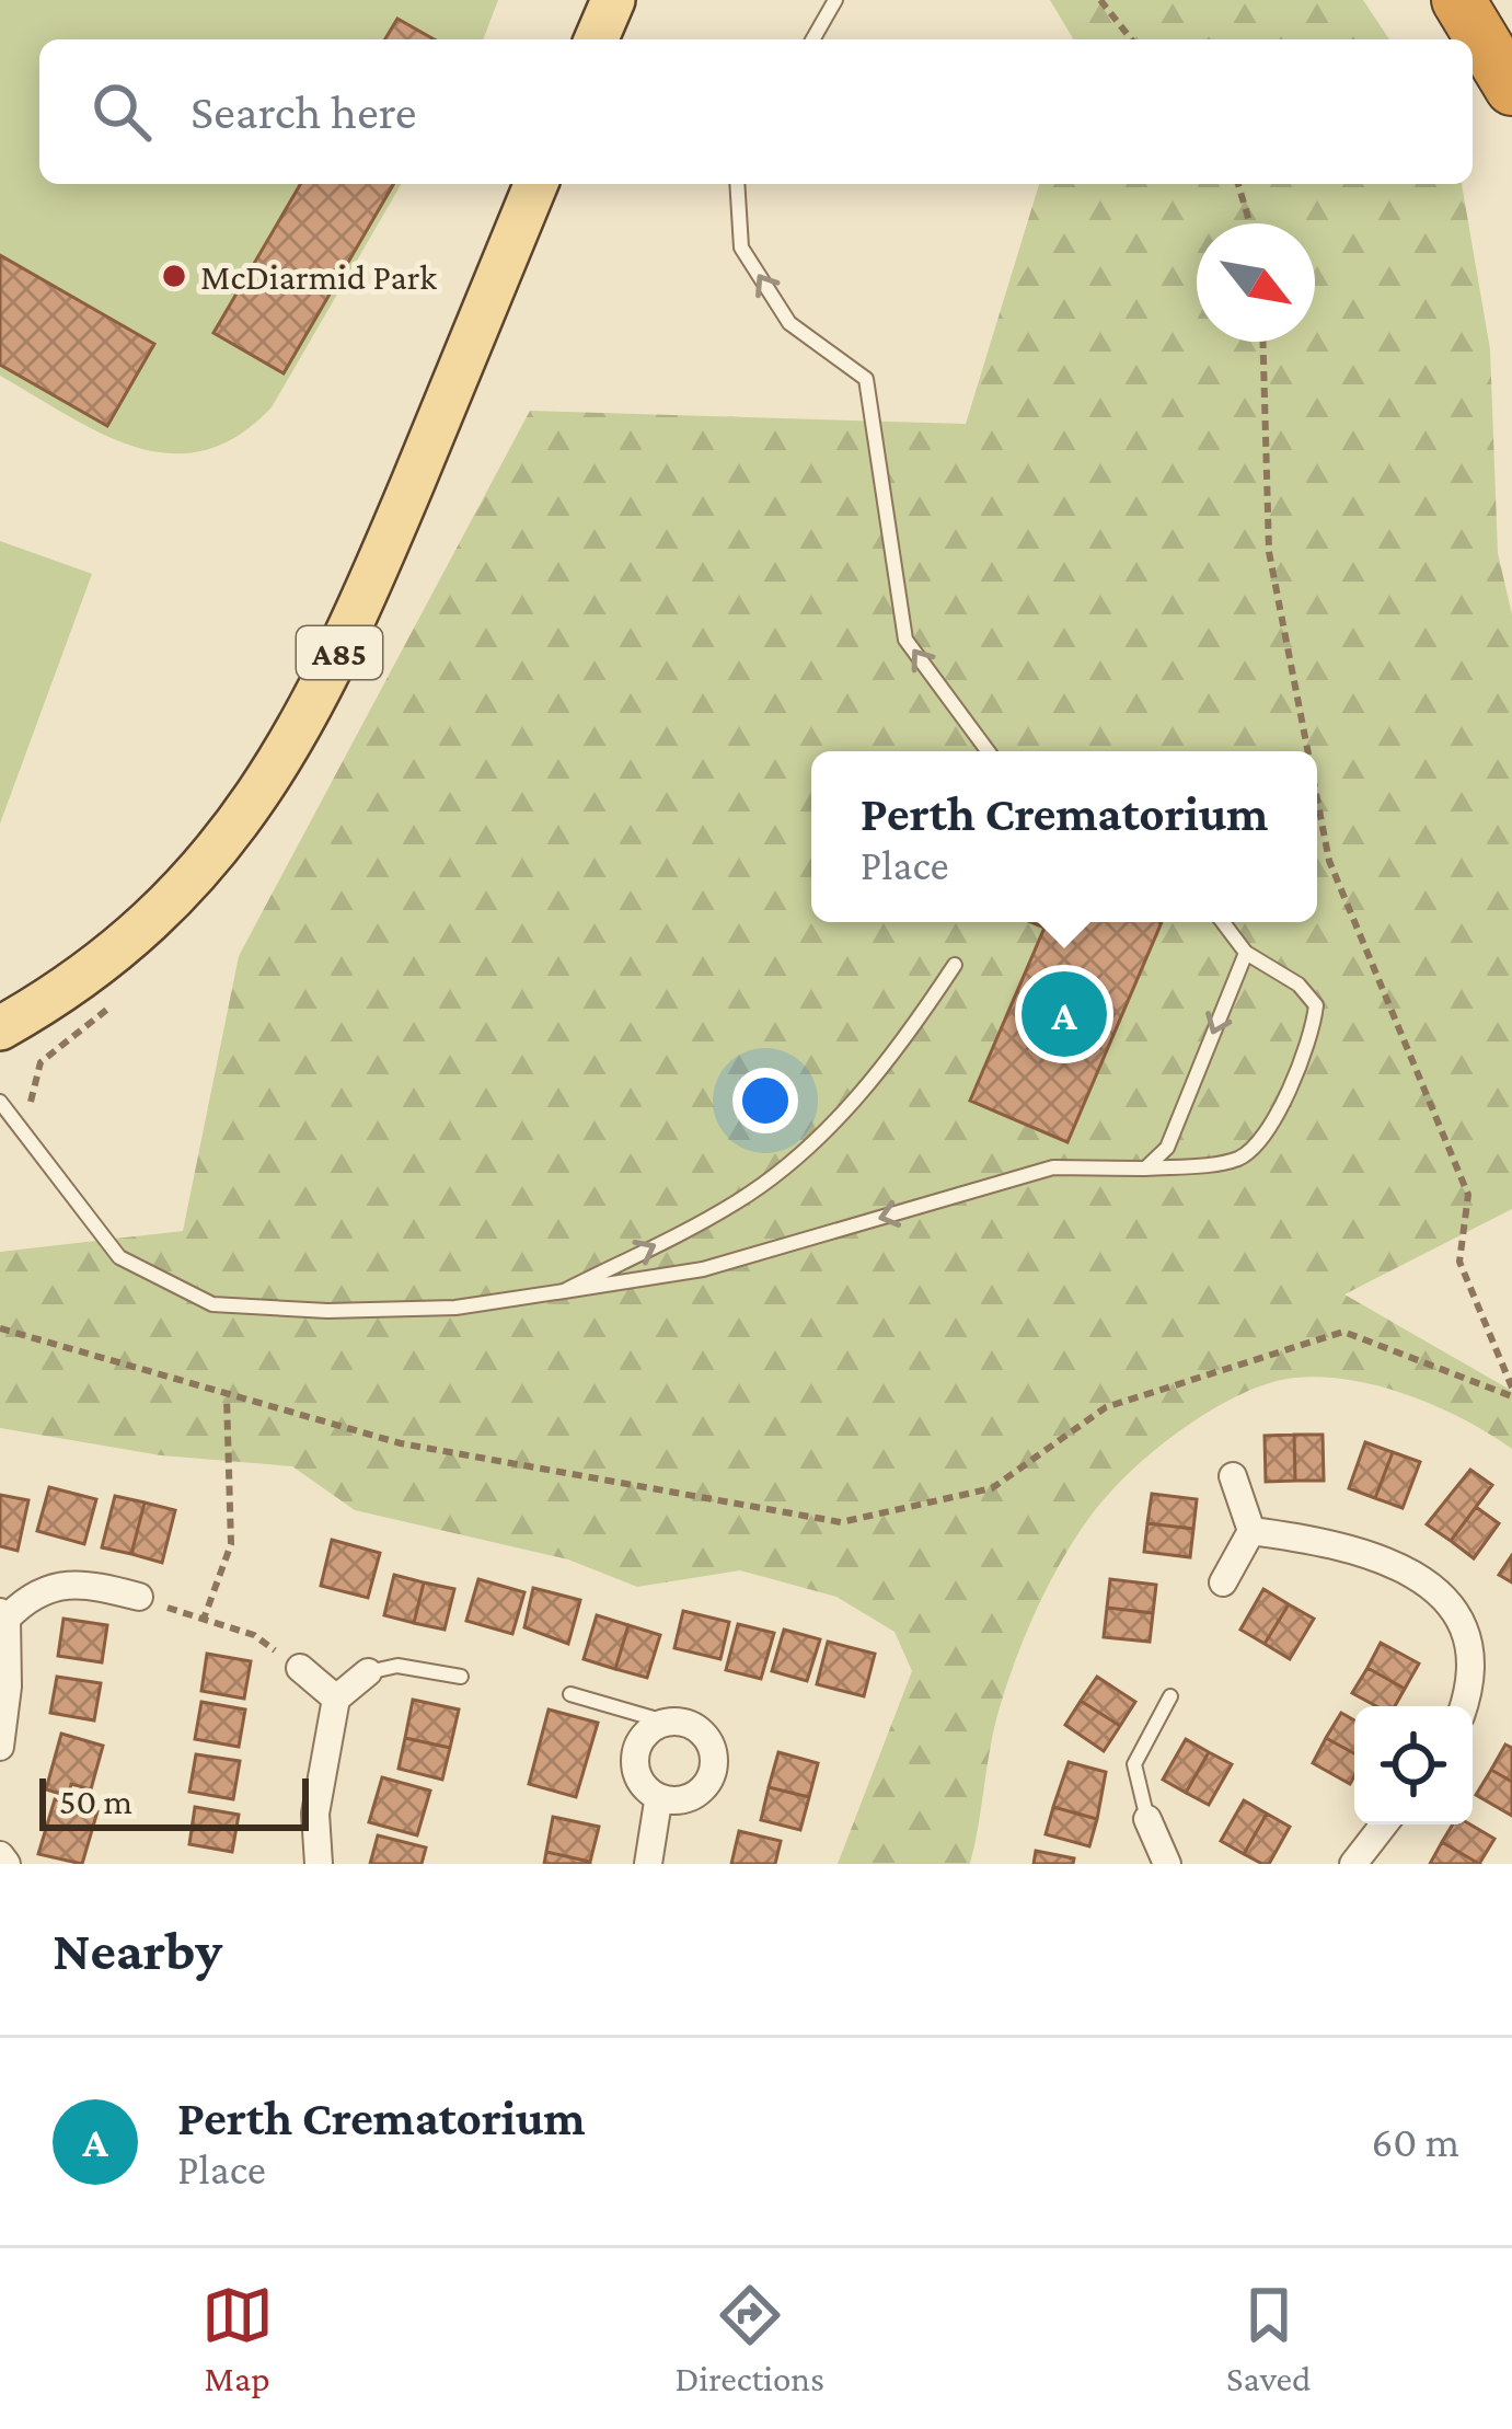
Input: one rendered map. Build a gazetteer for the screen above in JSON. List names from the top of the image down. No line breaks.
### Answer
{"streets":{"main road":["A85"]},"places":["McDiarmid Park"],"scale_bar":"50 m","north":"bottom right","page":{"search":"Search here","popup":["Perth Crematorium","Place"],"pins":"A","scale":"50 m","heading":"Nearby","list":[{"mark":"A","name":"Perth Crematorium","note":"Place","value":"60 m"}],"nav":["Map","Directions","Saved"]}}
